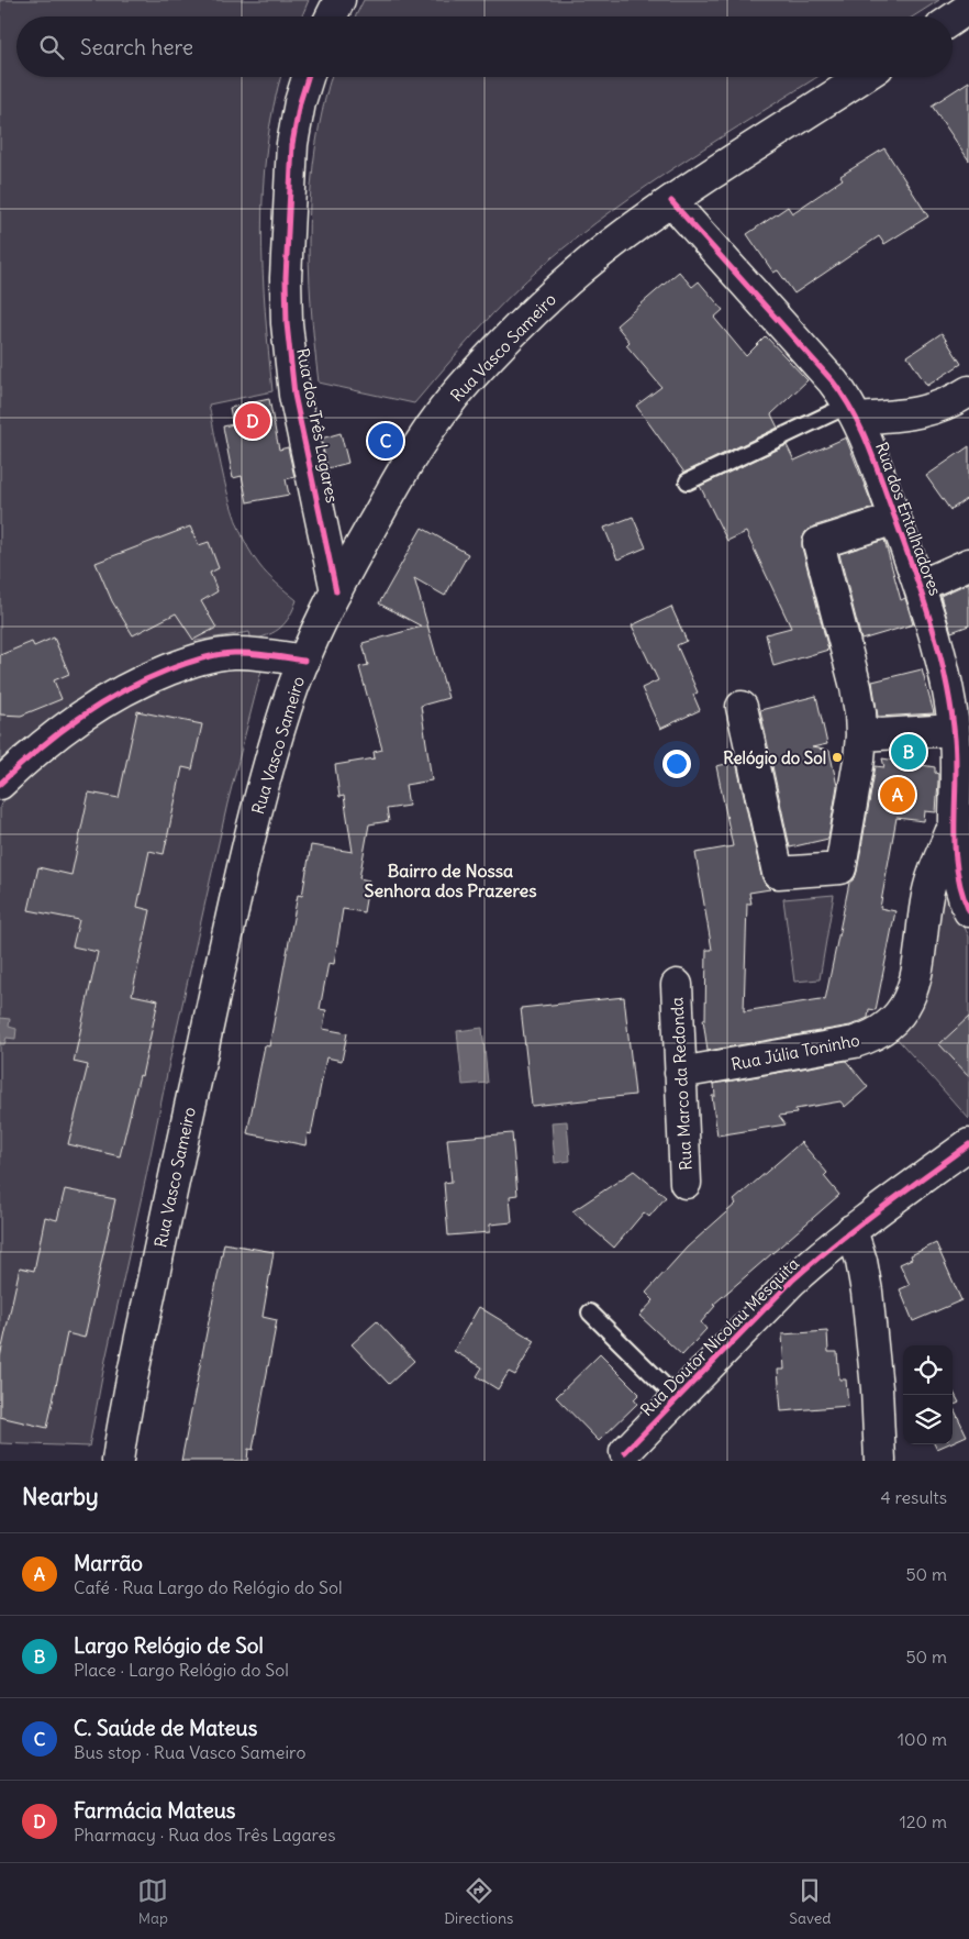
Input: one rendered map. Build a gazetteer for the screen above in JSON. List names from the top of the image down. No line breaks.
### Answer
{"streets":{"street":["Rua Vasco Sameiro","Rua dos Três Lagares","Rua dos Entalhadores","Rua Júlia Toninho","Rua Marco da Redonda","Rua Doutor Nicolau Mesquita"]},"crossings":[["Rua Vasco Sameiro","Rua dos Três Lagares"],["Rua Vasco Sameiro","Rua dos Entalhadores"],["Rua dos Entalhadores","Rua Júlia Toninho"],["Rua Júlia Toninho","Rua Marco da Redonda"]],"districts":["Bairro de Nossa Senhora dos Prazeres"],"places":["Relógio do Sol"],"page":{"search":"Search here","pins":["D","C","B","A"],"heading":["Nearby","4 results"],"list":[{"mark":"A","name":"Marrão","note":"Café · Rua Largo do Relógio do Sol","value":"50 m"},{"mark":"B","name":"Largo Relógio de Sol","note":"Place · Largo Relógio do Sol","value":"50 m"},{"mark":"C","name":"C. Saúde de Mateus","note":"Bus stop · Rua Vasco Sameiro","value":"100 m"},{"mark":"D","name":"Farmácia Mateus","note":"Pharmacy · Rua dos Três Lagares","value":"120 m"}],"nav":["Map","Directions","Saved"]}}
